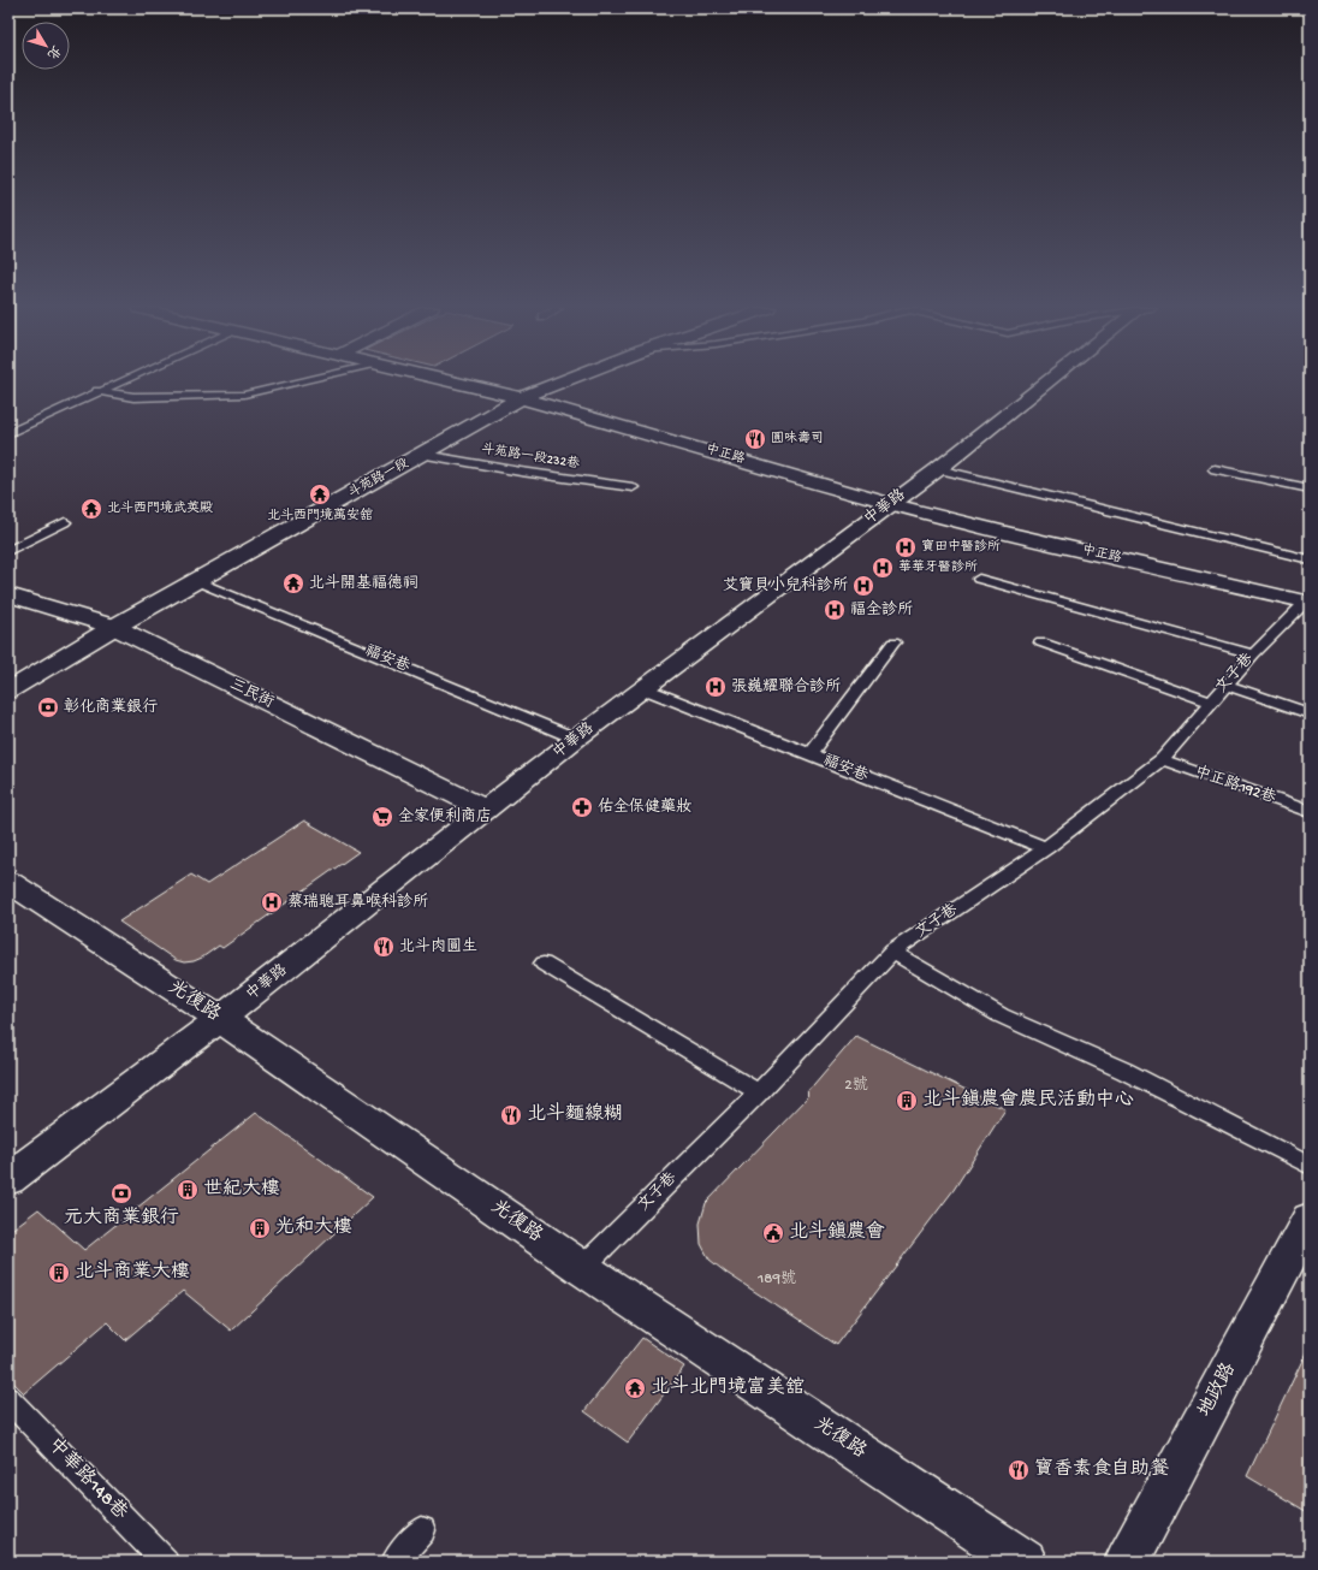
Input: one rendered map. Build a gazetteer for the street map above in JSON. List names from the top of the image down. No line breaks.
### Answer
{"streets":{"street":["中正路","斗苑路一段","中華路","三民街","光復路","地政路"],"lane":["斗苑路一段232巷","福安巷","文子巷","中正路192巷","中華路148巷"]},"crossings":[["中正路","斗苑路一段"],["中正路","中華路"],["中正路","文子巷"],["斗苑路一段232巷","斗苑路一段"],["斗苑路一段","福安巷"],["斗苑路一段","三民街"],["中華路","福安巷"],["中華路","三民街"],["中華路","光復路"],["福安巷","文子巷"],["文子巷","中正路192巷"],["文子巷","光復路"]],"places":{"restaurant":["圓味壽司","北斗肉圓生","北斗麵線糊","寶香素食自助餐"],"temple":["北斗西門境萬安舘","北斗西門境武英殿","北斗開基福德祠","北斗北門境富美舘"],"hospital":["寶田中醫診所","華華牙醫診所","艾寶貝小兒科診所","福全診所","張巍耀聯合診所","蔡瑞聰耳鼻喉科診所"],"bank":["彰化商業銀行","元大商業銀行"],"pharmacy":["佑全保健藥妝"],"supermarket":["全家便利商店"],"building":["北斗鎮農會農民活動中心","世紀大樓","光和大樓","北斗商業大樓"],"public building":["北斗鎮農會"]},"house_numbers":["2號","189號"],"north":"bottom right"}
